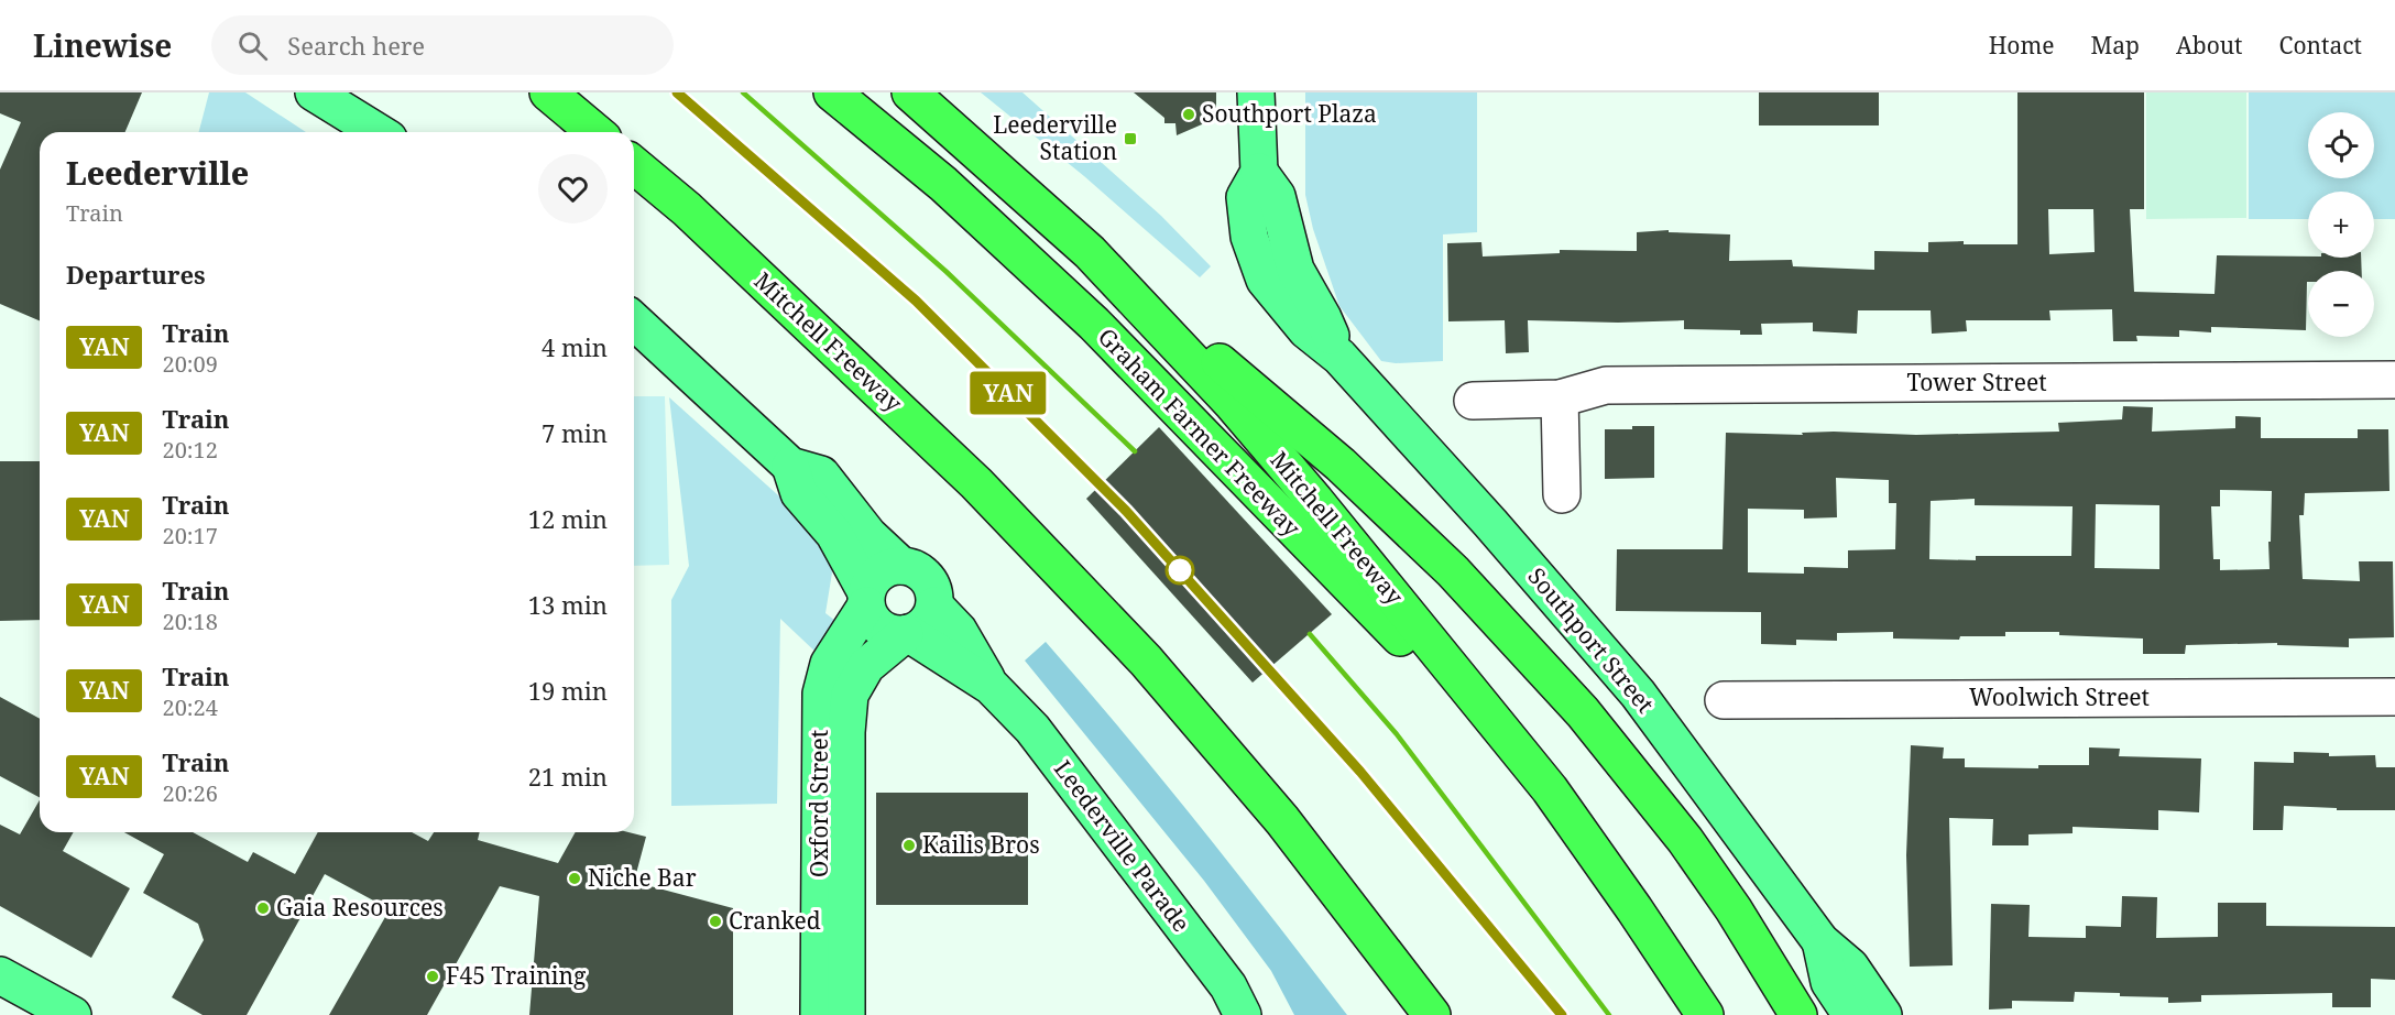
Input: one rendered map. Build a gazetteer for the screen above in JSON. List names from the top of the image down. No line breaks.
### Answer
{"streets":{"highway":["Mitchell Freeway","Graham Farmer Freeway"],"main road":["Southport Street","Oxford Street","Leederville Parade"],"street":["Tower Street","Woolwich Street"]},"crossings":[["Mitchell Freeway","Graham Farmer Freeway"],["Oxford Street","Leederville Parade"]],"places":{"other":["Southport Plaza","Kailis Bros","Niche Bar","Gaia Resources","Cranked","F45 Training"],"transit":["Leederville Station"]},"page":{"header":"Linewise","search":"Search here","nav":["Home","Map","About","Contact"],"on_map":"YAN","map_buttons":["+","−"],"heading":[["Leederville","Train"],"Departures"],"list":[{"mark":"YAN","name":"Train","note":"20:09","value":"4 min"},{"mark":"YAN","name":"Train","note":"20:12","value":"7 min"},{"mark":"YAN","name":"Train","note":"20:17","value":"12 min"},{"mark":"YAN","name":"Train","note":"20:18","value":"13 min"},{"mark":"YAN","name":"Train","note":"20:24","value":"19 min"},{"mark":"YAN","name":"Train","note":"20:26","value":"21 min"}]}}
